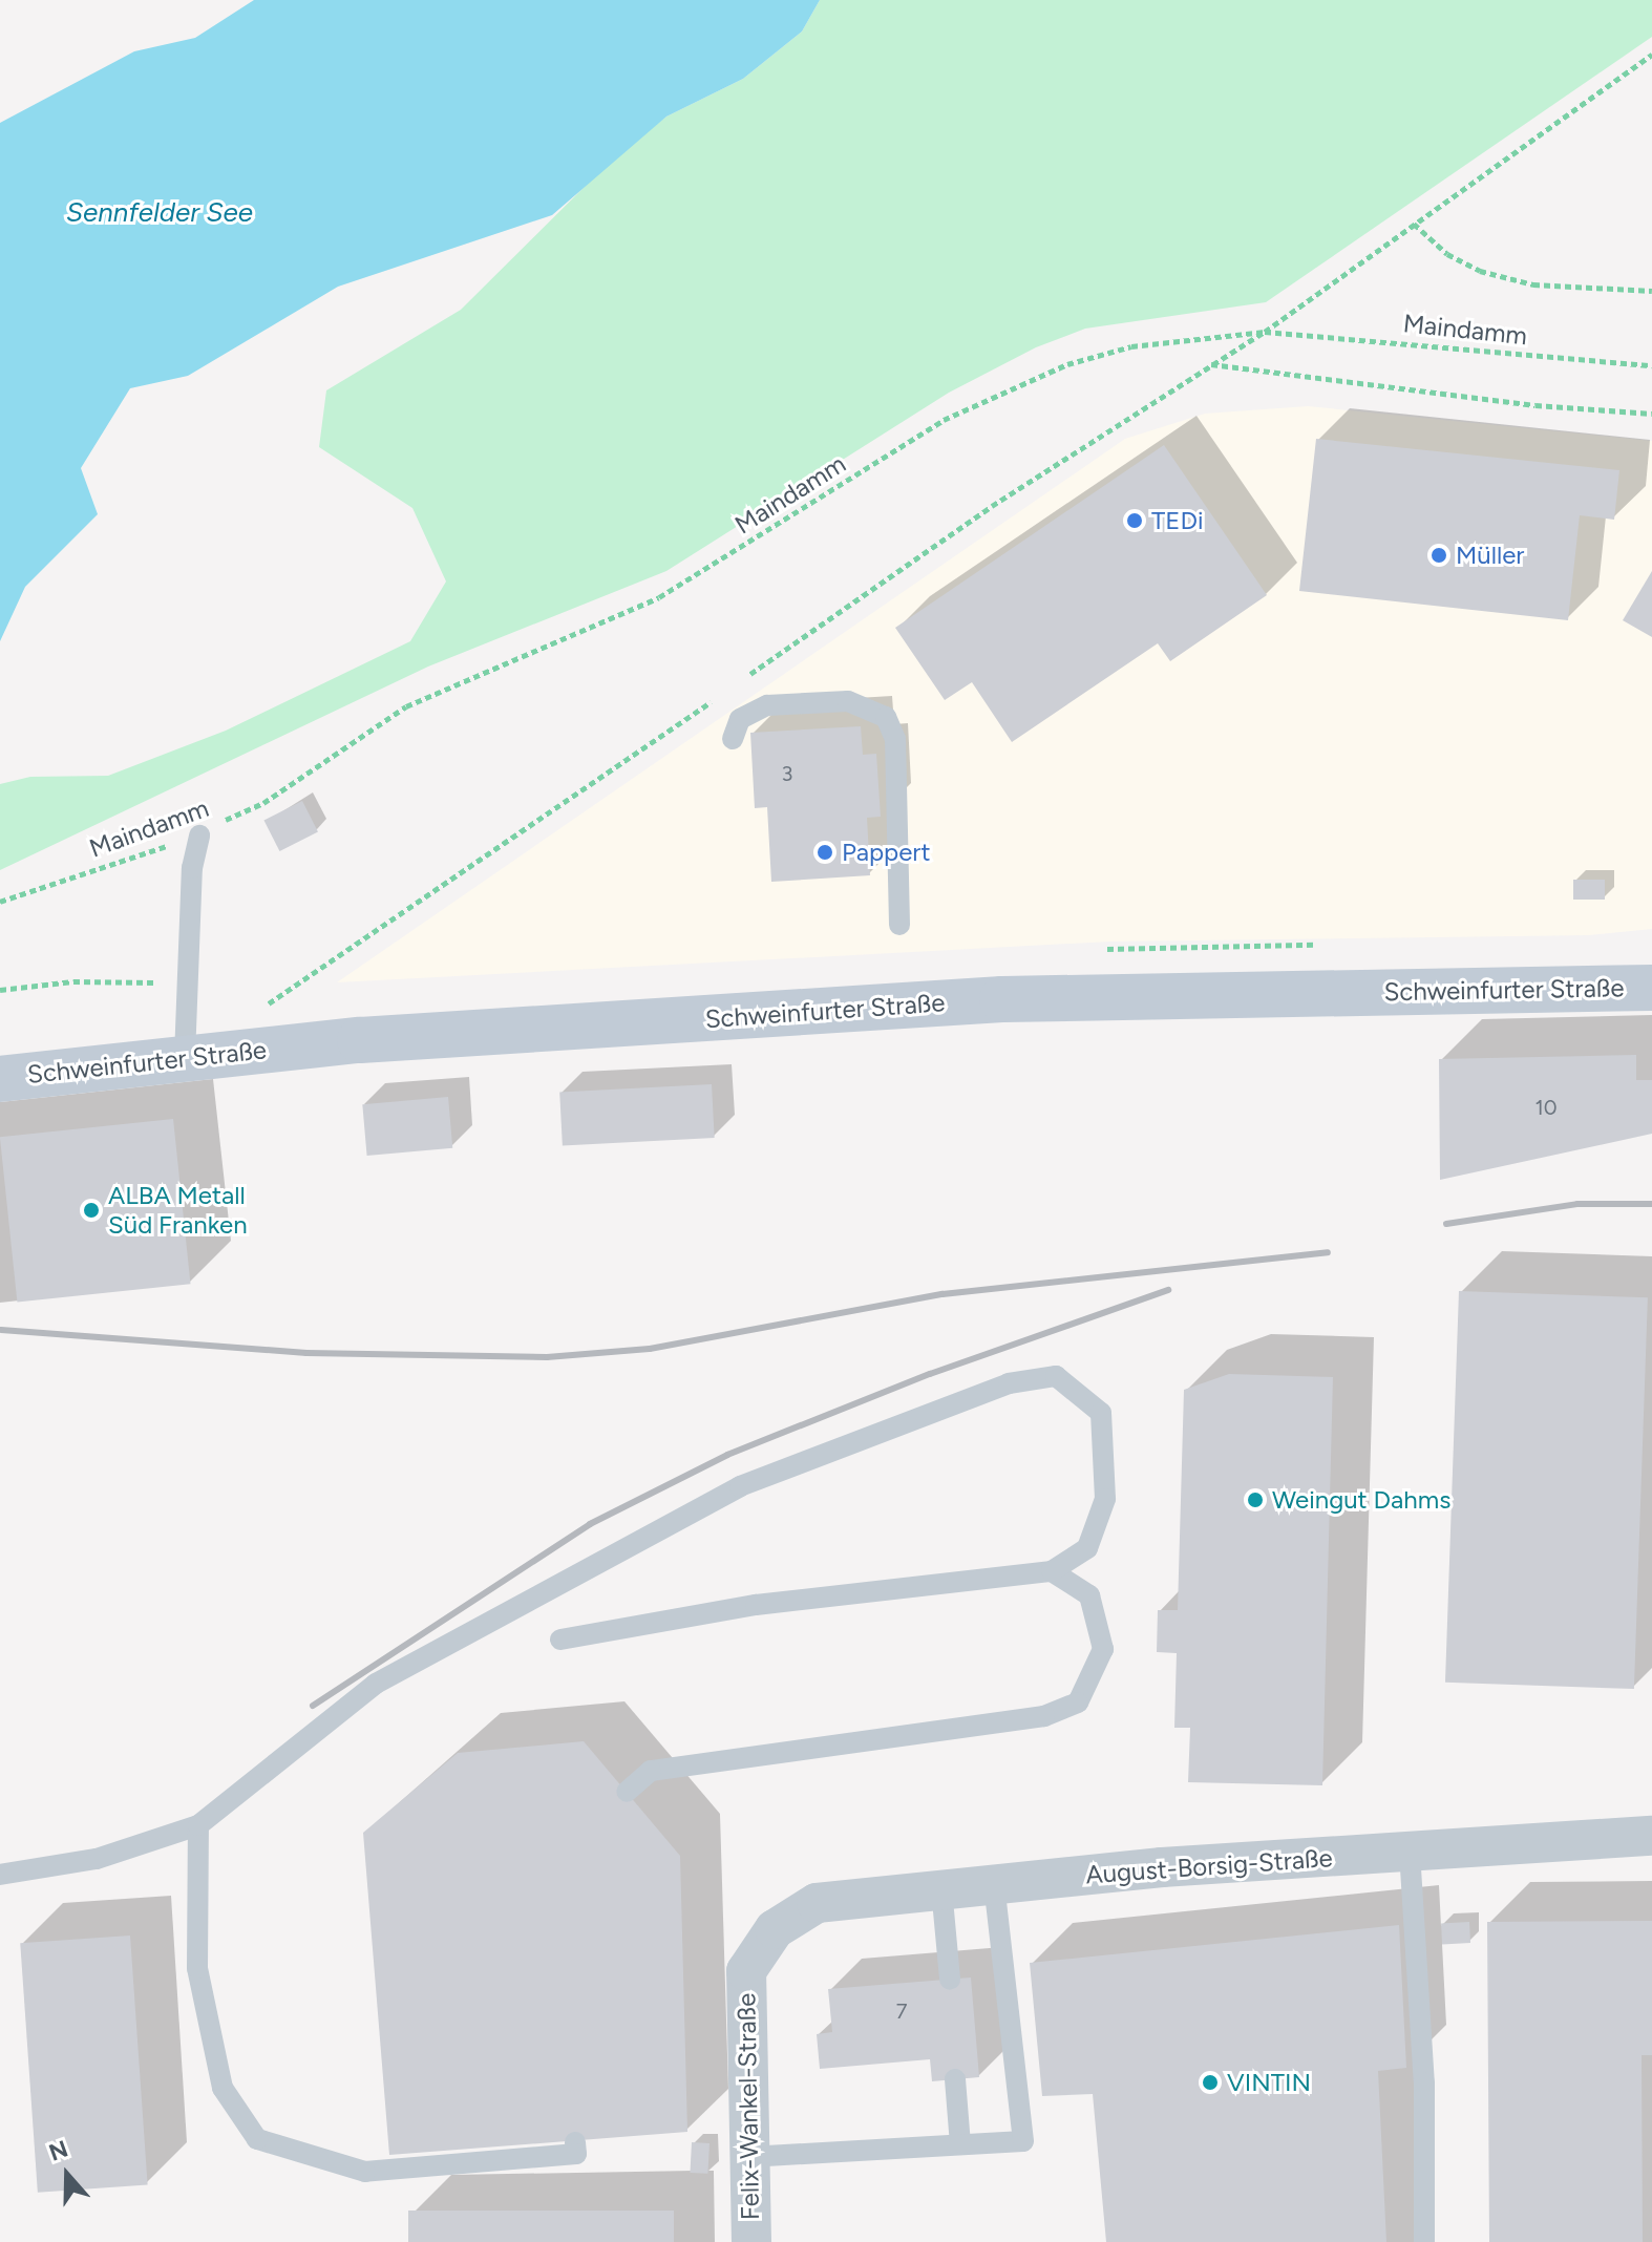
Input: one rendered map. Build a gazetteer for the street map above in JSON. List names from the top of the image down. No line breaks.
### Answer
{"streets":{"main road":["Schweinfurter Straße"],"street":["August-Borsig-Straße","Felix-Wankel-Straße"],"path":["Maindamm"]},"crossings":[["August-Borsig-Straße","Felix-Wankel-Straße"]],"water":["Sennfelder See"],"places":["TEDi","Müller","Pappert","ALBA Metall Süd Franken","Weingut Dahms","VINTIN"],"house_numbers":["3","10","7"],"north":"top"}
